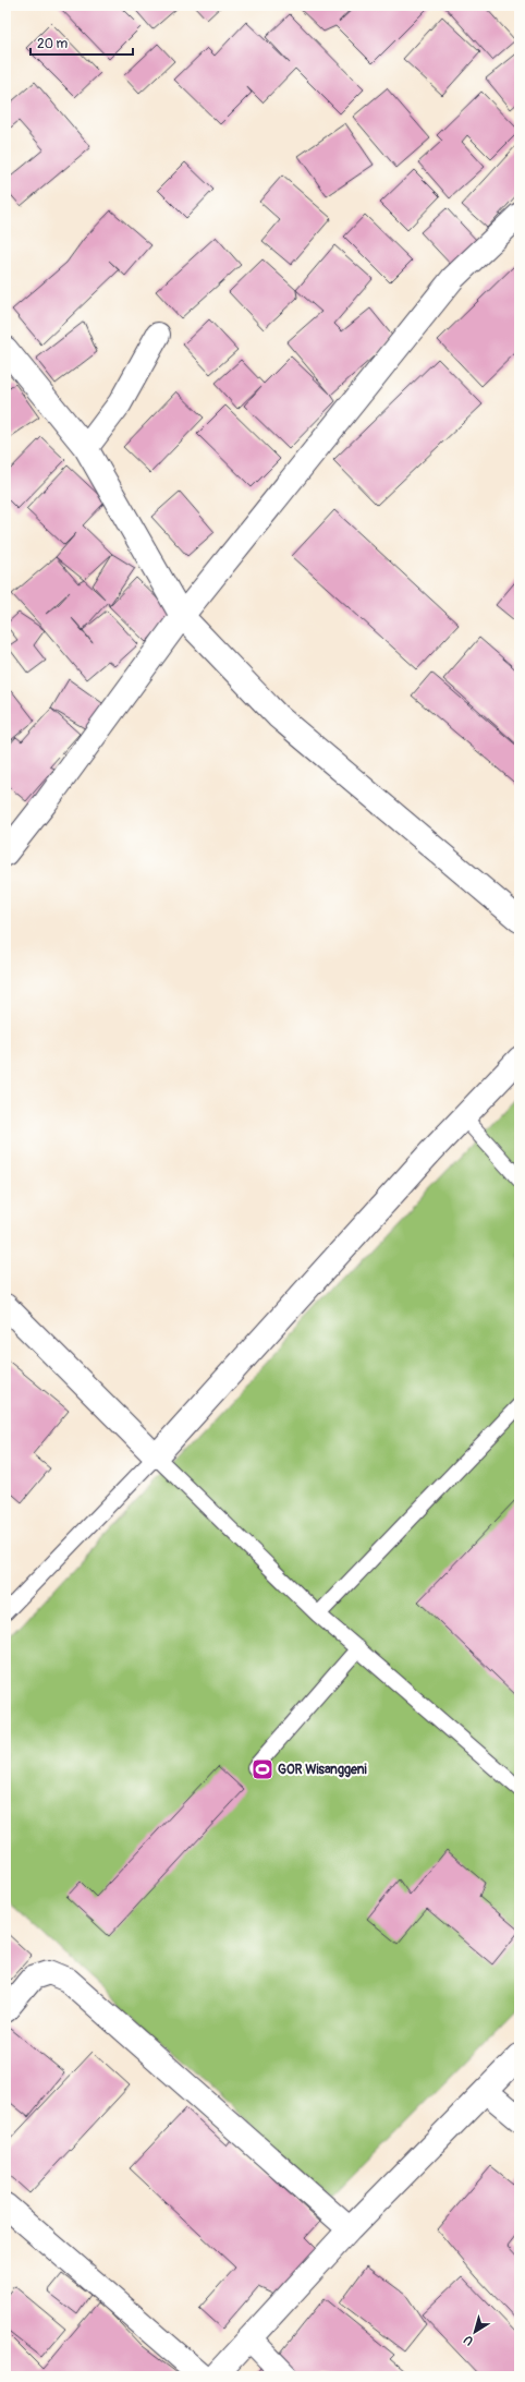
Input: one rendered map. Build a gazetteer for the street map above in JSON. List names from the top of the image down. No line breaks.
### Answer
{"places":{"sports":["GOR Wisanggeni"]},"scale_bar":"20 m","north":"bottom left"}
